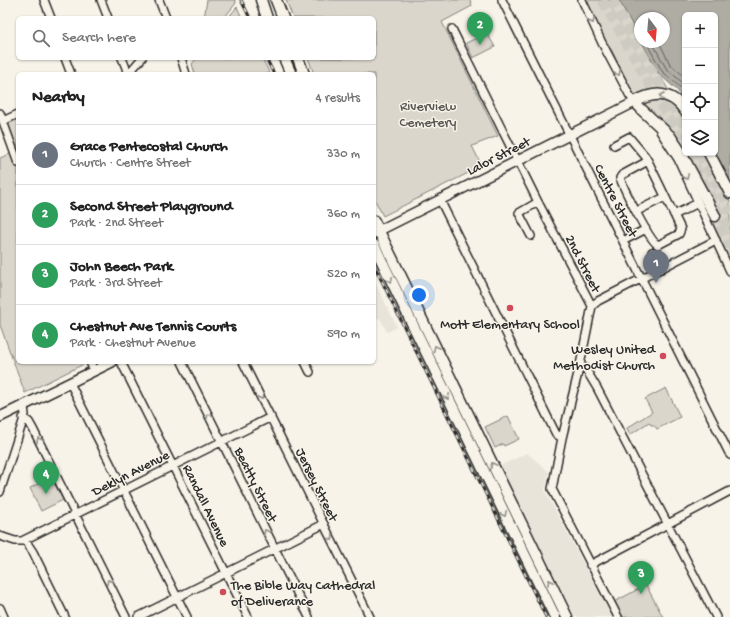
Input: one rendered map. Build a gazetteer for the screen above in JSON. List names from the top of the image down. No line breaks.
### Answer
{"streets":{"main road":["Lalor Street"],"street":["Centre Street","2nd Street","Deklyn Avenue","Beatty Street","Jersey Street","Randall Avenue"]},"crossings":[["Lalor Street","Centre Street"],["Lalor Street","2nd Street"],["Deklyn Avenue","Beatty Street"],["Deklyn Avenue","Jersey Street"],["Deklyn Avenue","Randall Avenue"]],"one_way":["Beatty Street","Jersey Street"],"parks":["Riverview Cemetery"],"places":["Mott Elementary School","Wesley United Methodist Church","The Bible Way Cathedral of Deliverance"],"north":"bottom","page":{"map_buttons":["+","−"],"pins":["2","1","4","3"],"search":"Search here","heading":["Nearby","4 results"],"list":[{"mark":"1","name":"Grace Pentecostal Church","note":"Church · Centre Street","value":"330 m"},{"mark":"2","name":"Second Street Playground","note":"Park · 2nd Street","value":"360 m"},{"mark":"3","name":"John Beech Park","note":"Park · 3rd Street","value":"520 m"},{"mark":"4","name":"Chestnut Ave Tennis Courts","note":"Park · Chestnut Avenue","value":"590 m"}]}}
